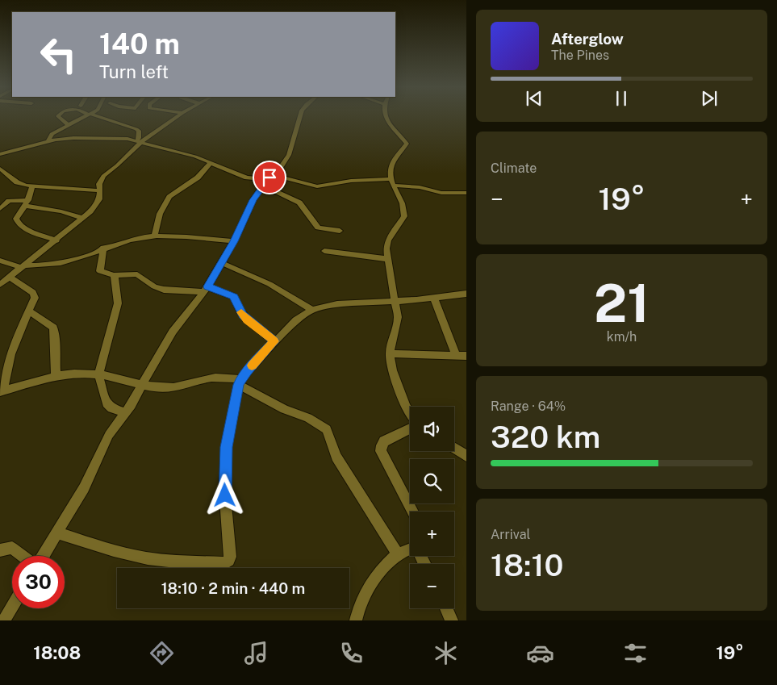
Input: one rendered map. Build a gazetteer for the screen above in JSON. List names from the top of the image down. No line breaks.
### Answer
{"page":{"turn":["140 m","Turn left"],"song":["Afterglow","The Pines"],"tile":["Climate",["21","km/h"],["Range · 64%","320 km"],["Arrival","18:10"]],"heat":["−","19°","+"],"map_buttons":["+","−"],"limit":"30","trip":"18:10 · 2 min · 440 m","tabs":["18:08","19°"]}}
